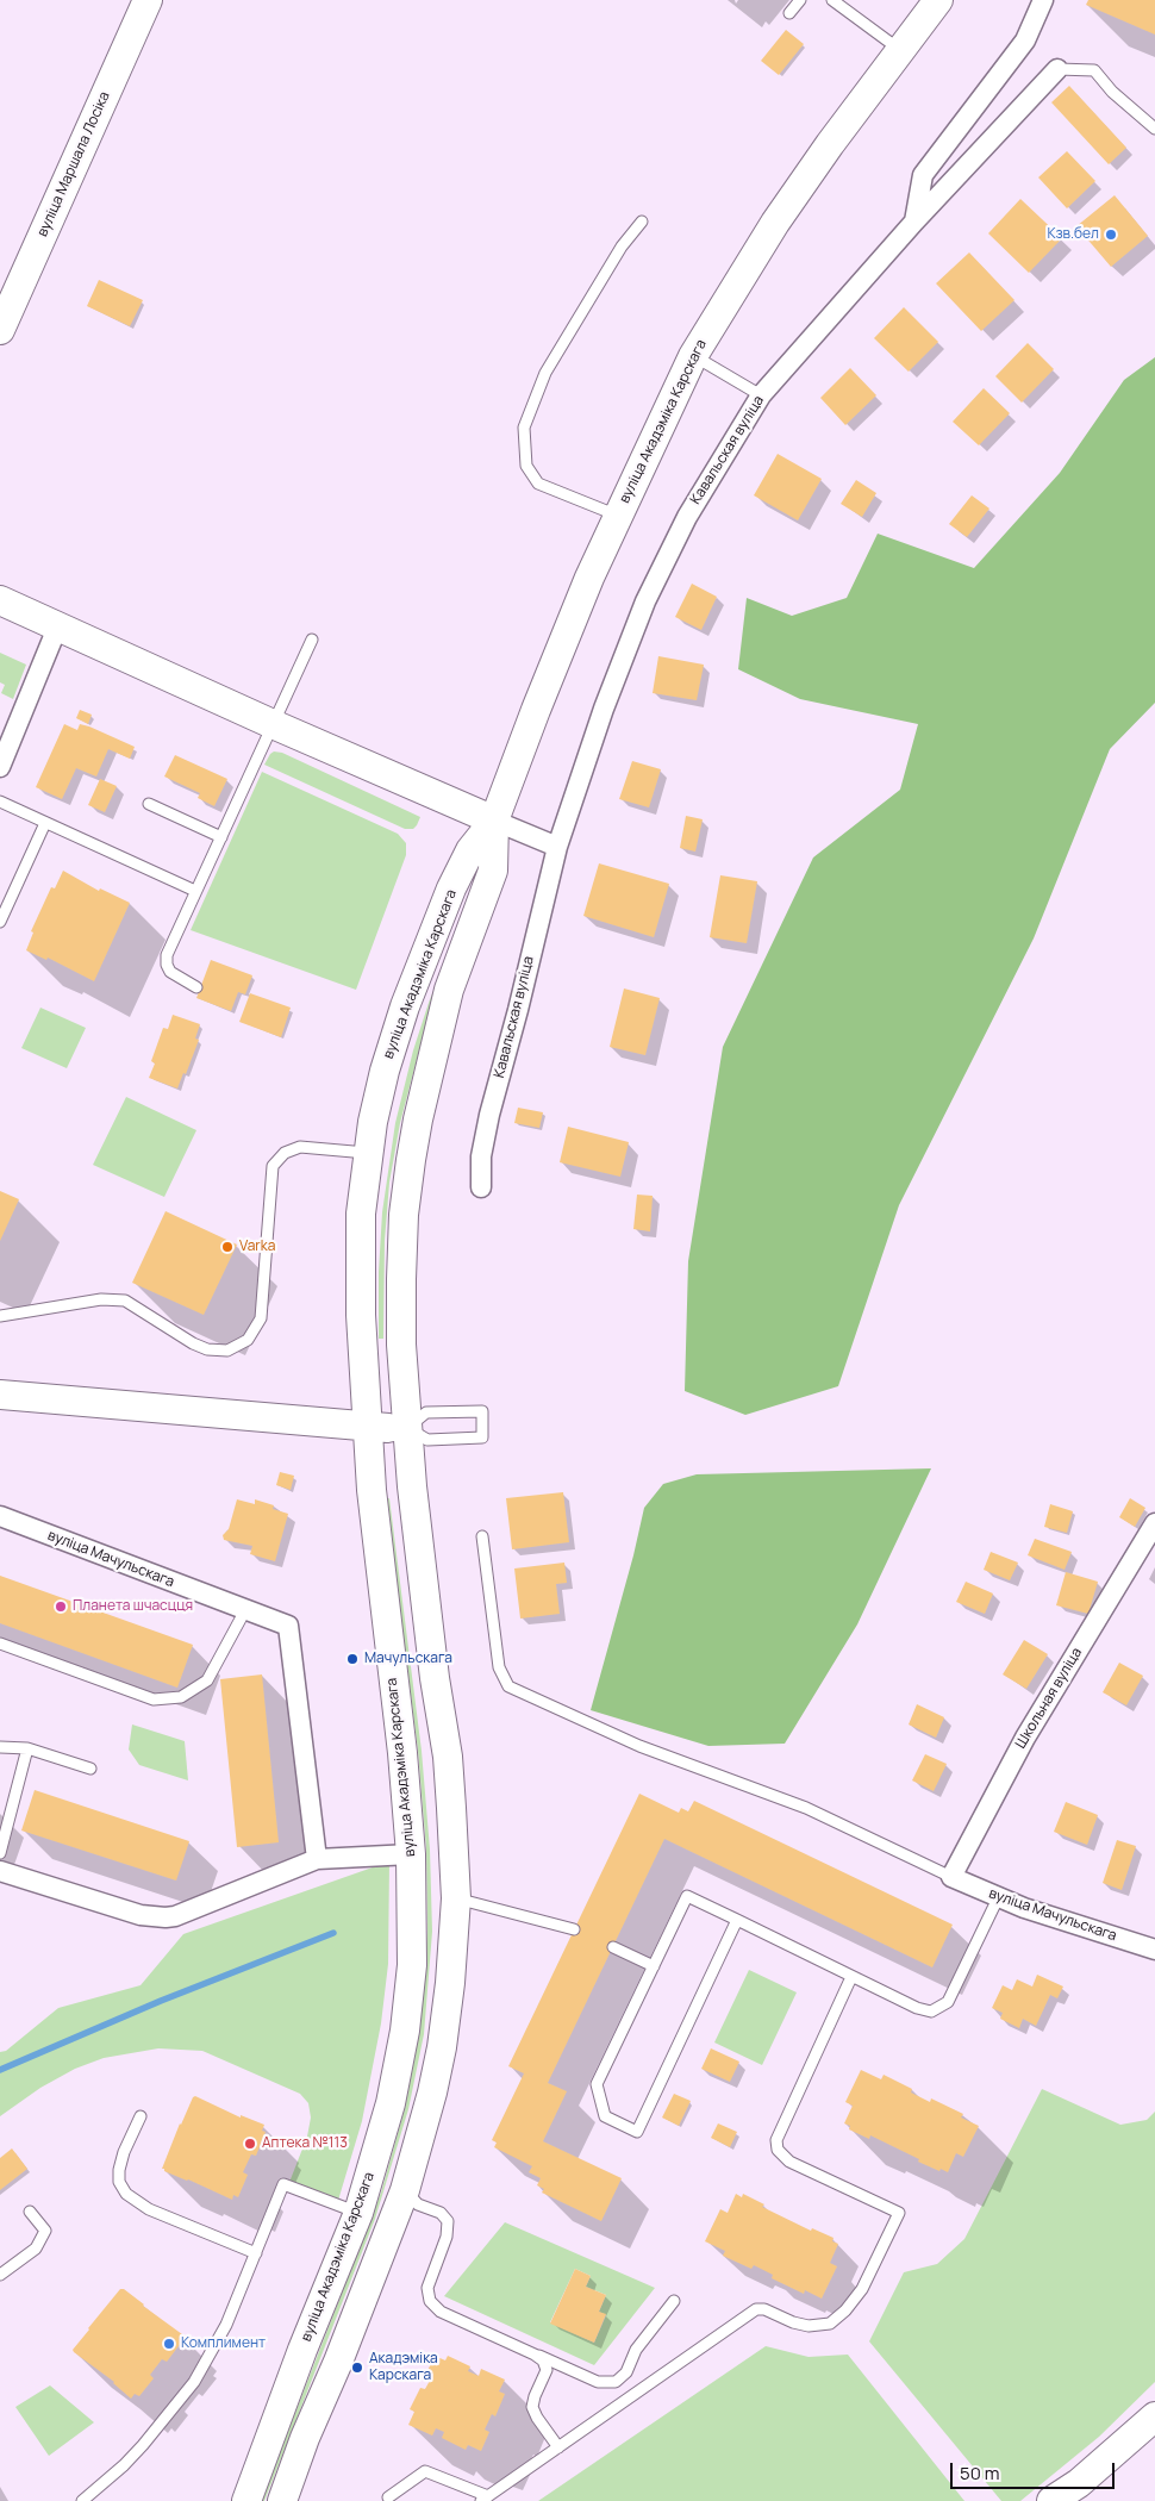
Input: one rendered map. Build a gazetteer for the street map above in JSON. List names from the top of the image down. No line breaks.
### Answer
{"streets":{"main road":["вуліца Маршала Лосіка","вуліца Акадэміка Карскага"],"street":["Кавальская вуліца","вуліца Мачульскага","Школьная вуліца"]},"crossings":[["вуліца Мачульскага","Школьная вуліца"]],"places":["Кзв.бел","Varka","Планета шчасцця","Мачульскага","Аптека №113","Комплимент","Акадэміка Карскага"],"scale_bar":"50 m"}
